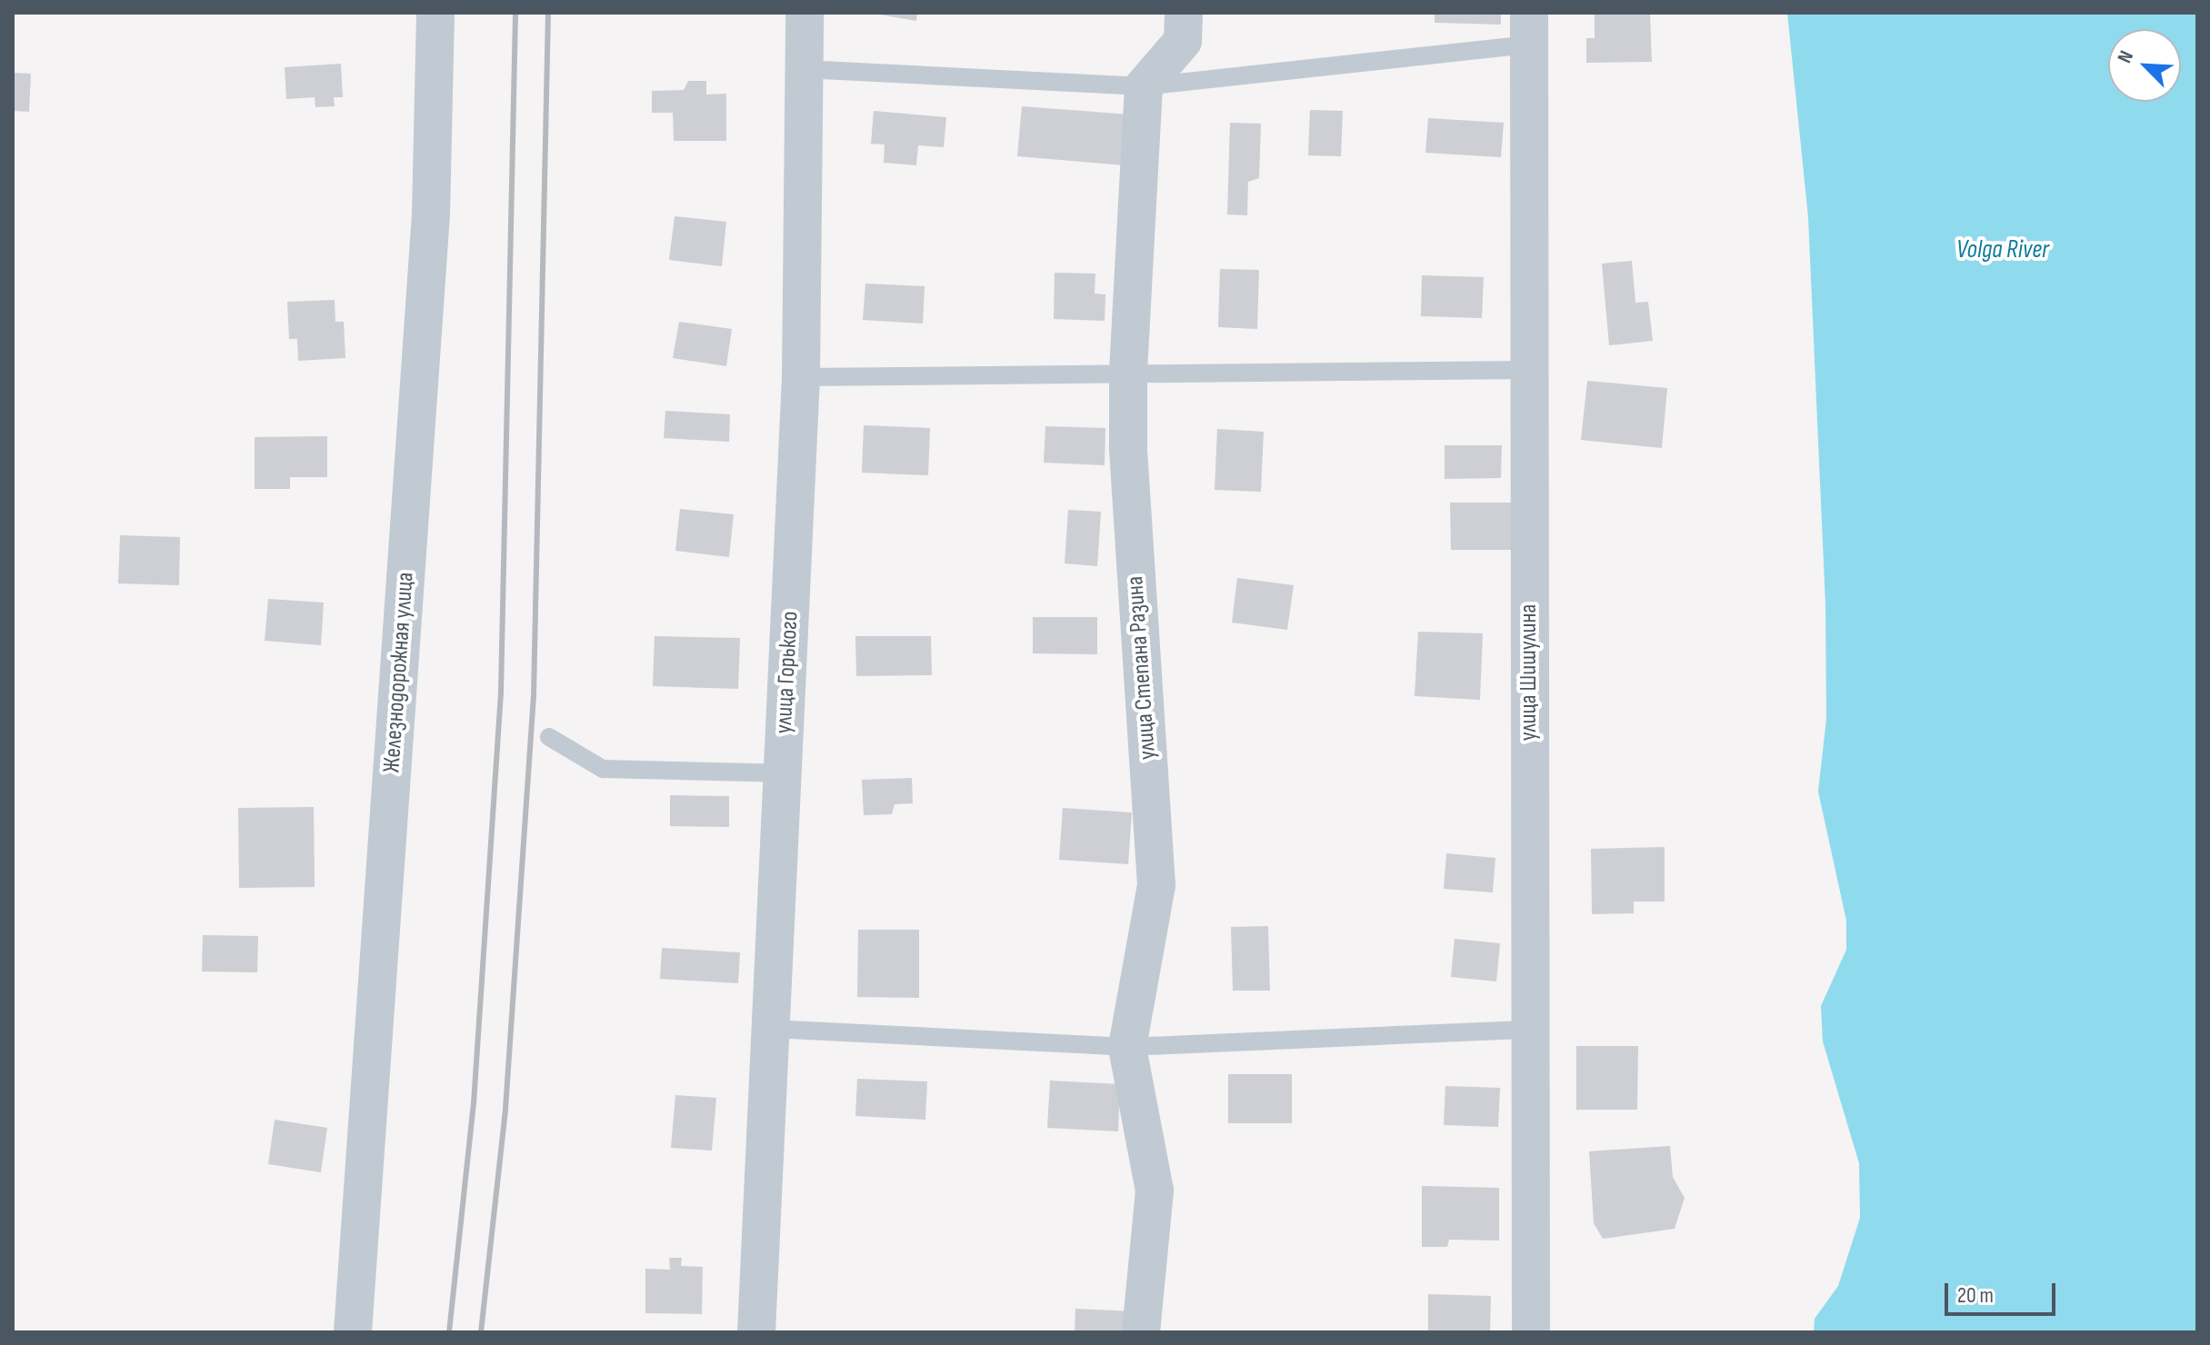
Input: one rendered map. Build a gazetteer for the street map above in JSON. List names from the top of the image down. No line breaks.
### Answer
{"streets":{"street":["улица Степана Разина","Железнодорожная улица","улица Горького","улица Шишулина"]},"water":["Volga River"],"scale_bar":"20 m","north":"top left"}
